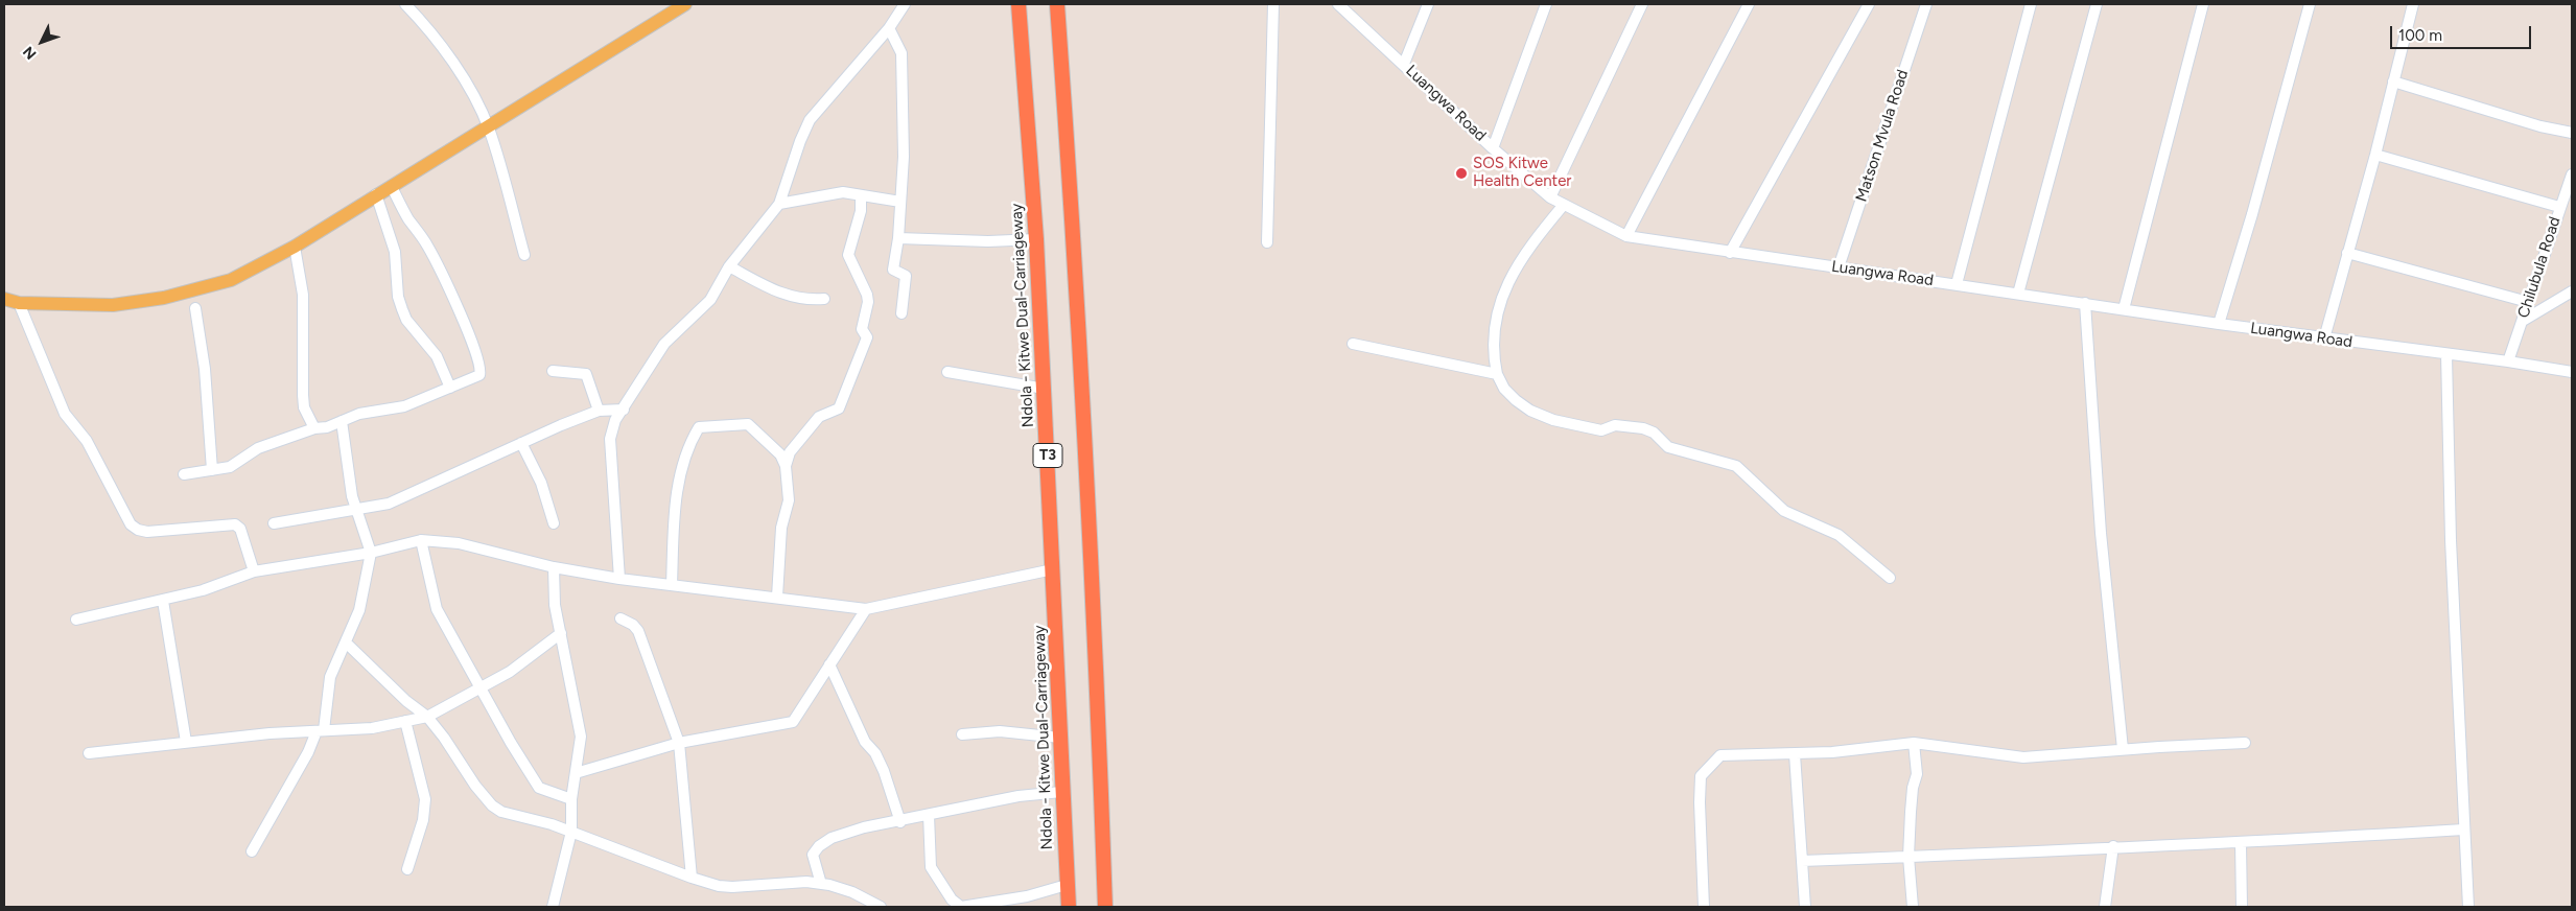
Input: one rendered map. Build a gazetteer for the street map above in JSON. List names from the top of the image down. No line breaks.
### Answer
{"streets":{"highway":["Ndola - Kitwe Dual-Carriageway","T3"],"street":["Luangwa Road","Matson Mvula Road","Chilubula Road"]},"crossings":[["Luangwa Road","Matson Mvula Road"],["Luangwa Road","Chilubula Road"]],"places":["SOS Kitwe Health Center"],"scale_bar":"100 m","north":"bottom left"}
